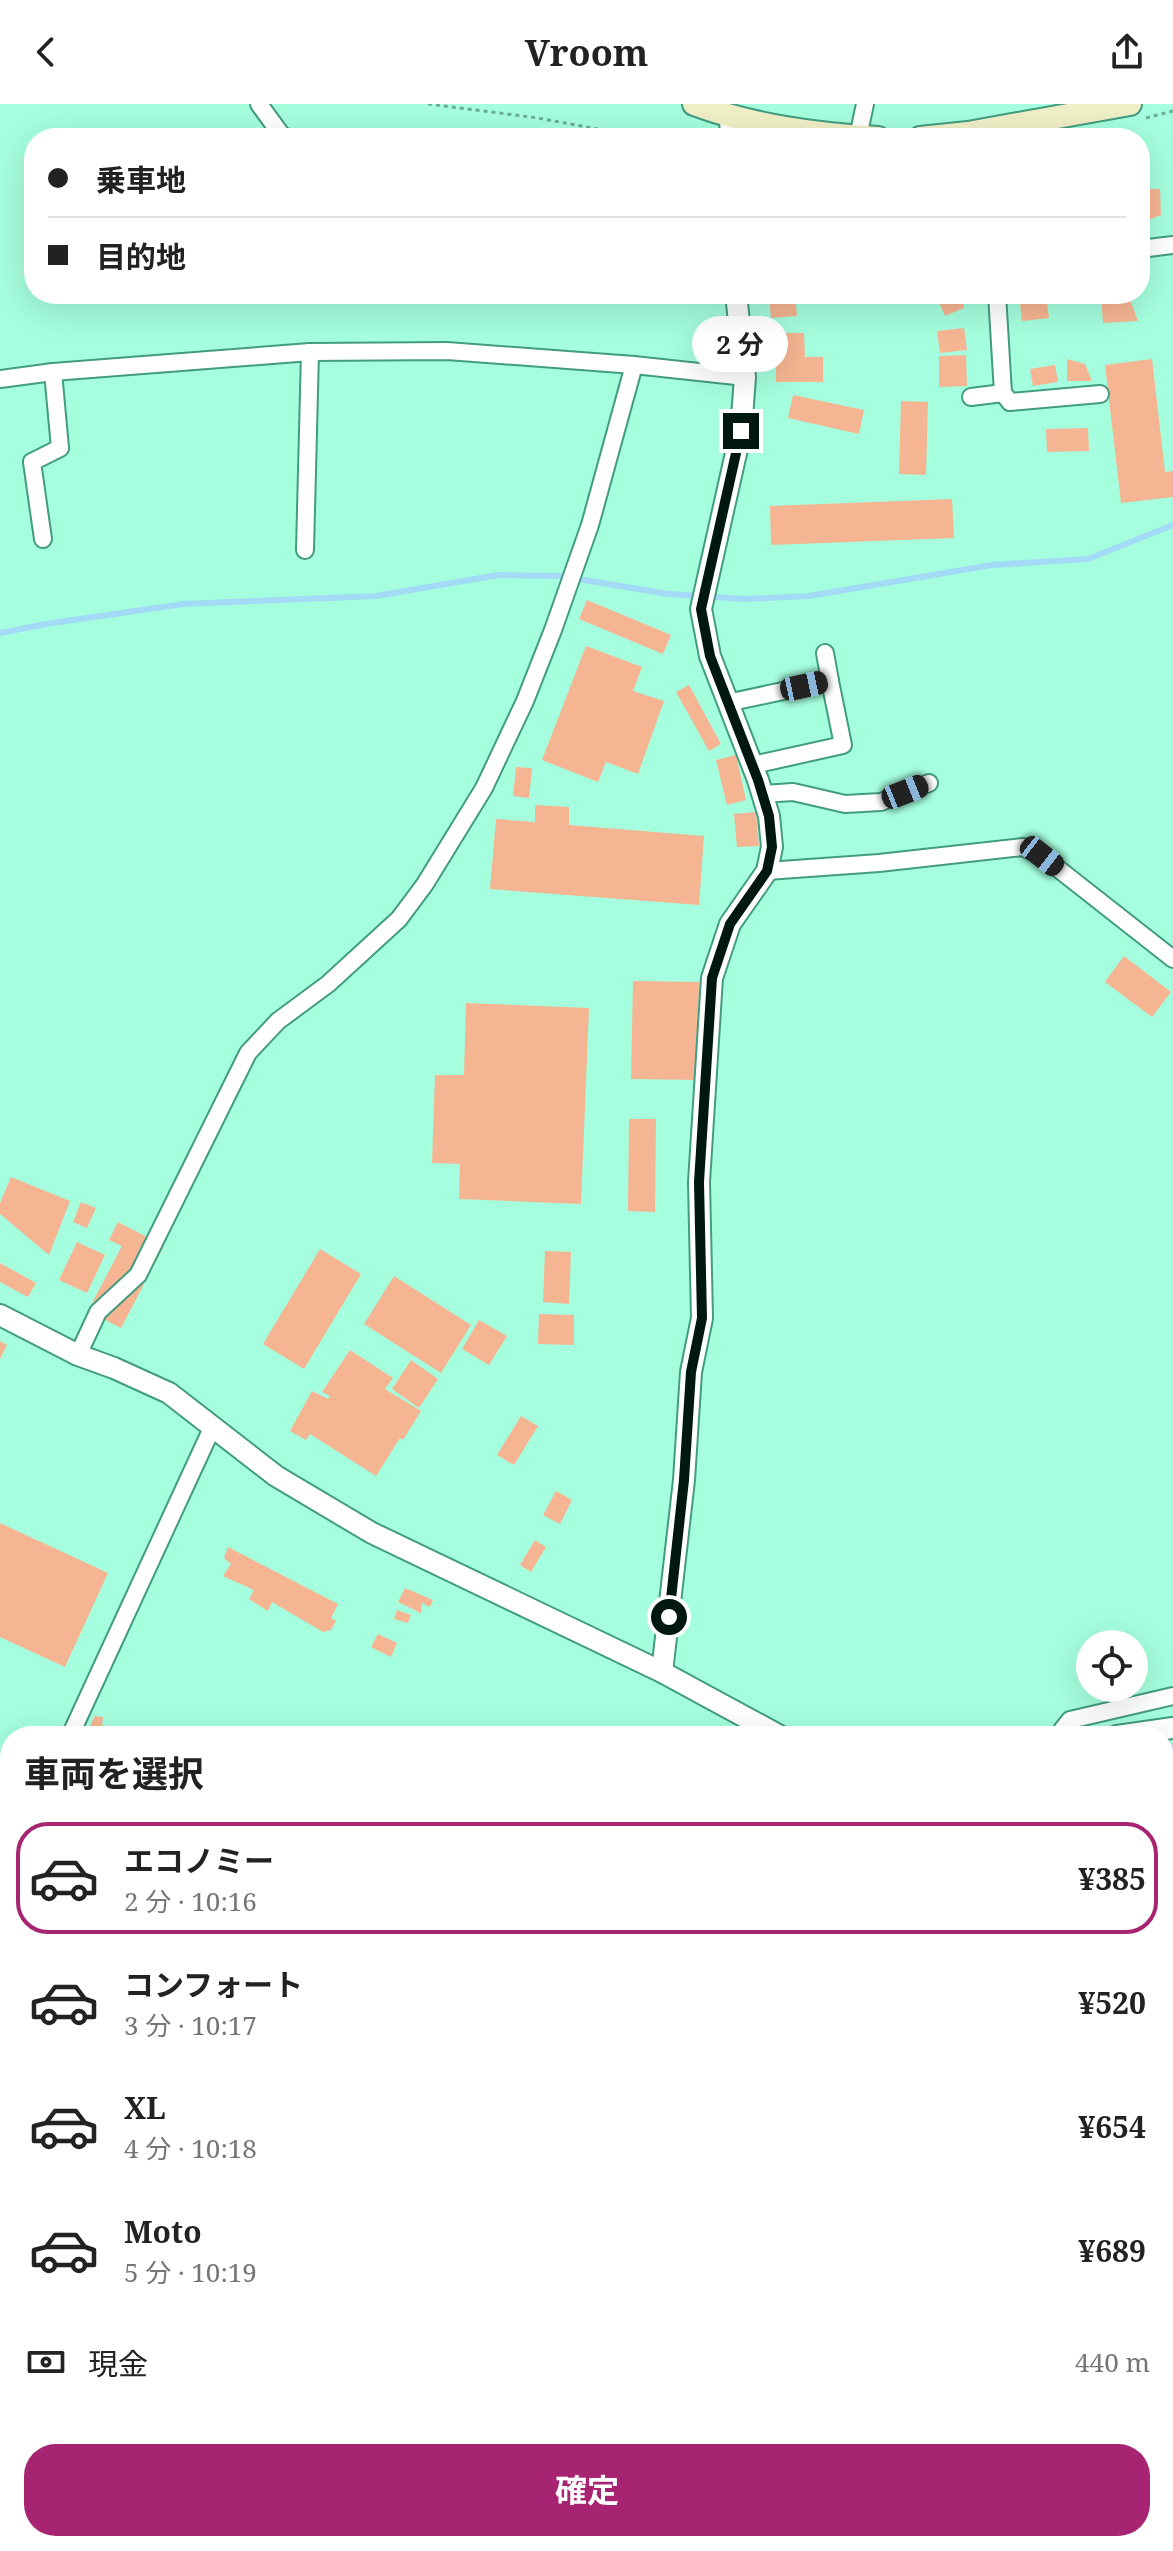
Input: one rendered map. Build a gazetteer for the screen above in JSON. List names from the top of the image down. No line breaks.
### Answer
{"page":{"header":"Vroom","banner":["乗車地","目的地"],"bubble":"2 分","heading":"車両を選択","list":[{"name":"エコノミー","note":"2 分 · 10:16","value":"¥385"},{"name":"コンフォート","note":"3 分 · 10:17","value":"¥520"},{"name":"XL","note":"4 分 · 10:18","value":"¥654"},{"name":"Moto","note":"5 分 · 10:19","value":"¥689"}],"pay":["現金","440 m"],"buttons":"確定"}}
